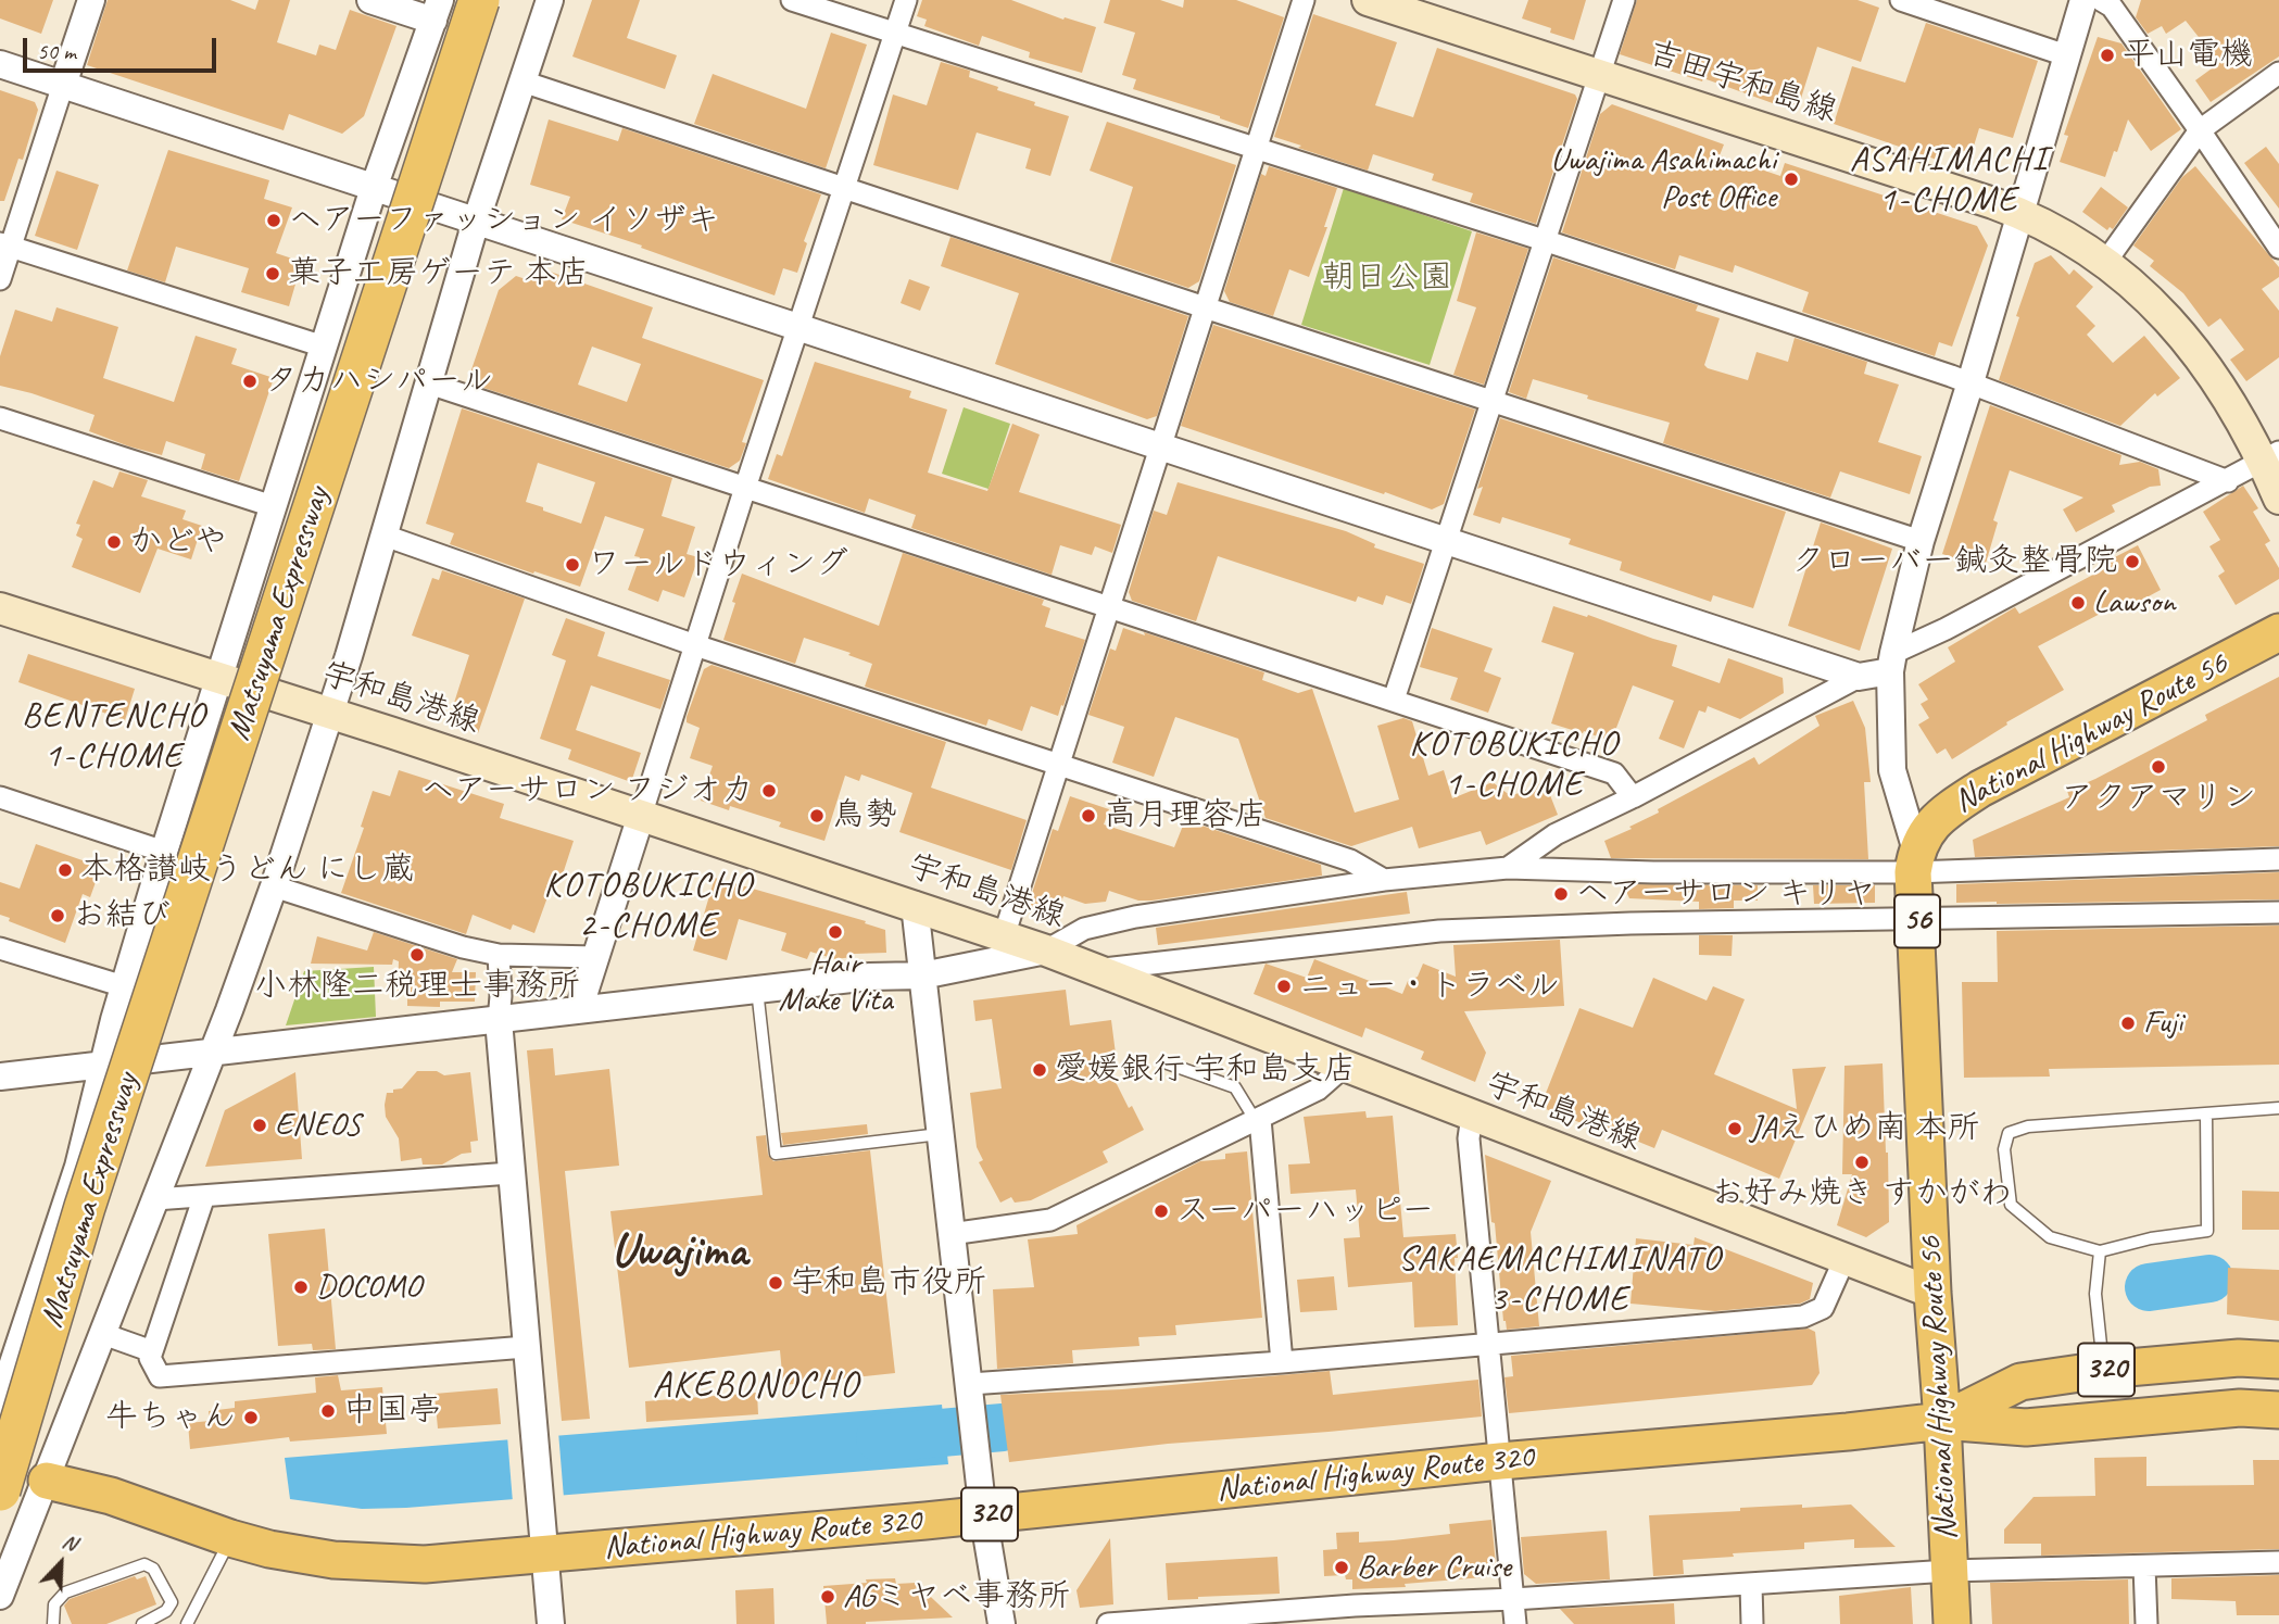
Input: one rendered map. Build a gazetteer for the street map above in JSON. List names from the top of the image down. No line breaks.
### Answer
{"streets":{"highway":["Matsuyama Expressway","National Highway Route 56","56","320","National Highway Route 320"],"main road":["吉田宇和島線","宇和島港線"]},"crossings":[["宇和島港線","National Highway Route 56"],["National Highway Route 56","National Highway Route 320"]],"districts":["ASAHIMACHI 1-CHOME","BENTENCHO 1-CHOME","KOTOBUKICHO 1-CHOME","KOTOBUKICHO 2-CHOME","Uwajima","SAKAEMACHIMINATO 3-CHOME","AKEBONOCHO"],"parks":["朝日公園"],"places":["平山電機","Uwajima Asahimachi Post Office","ヘアーファッション イソザキ","菓子工房ゲーテ 本店","タカハシパール","かどや","クローバー鍼灸整骨院","ワールドウィング","Lawson","アクアマリン","ヘアーサロン フジオカ","鳥勢","高月理容店","本格讃岐うどん にし蔵","ヘアーサロン キリヤ","お結び","Hair Make Vita","小林隆二税理士事務所","ニュー・トラベル","Fuji","愛媛銀行 宇和島支店","ENEOS","JAえひめ南 本所","お好み焼き すかがわ","スーパーハッピー","宇和島市役所","DOCOMO","中国亭","牛ちゃん","Barber Cruise","AGミヤベ事務所"],"scale_bar":"50 m","north":"top right"}
